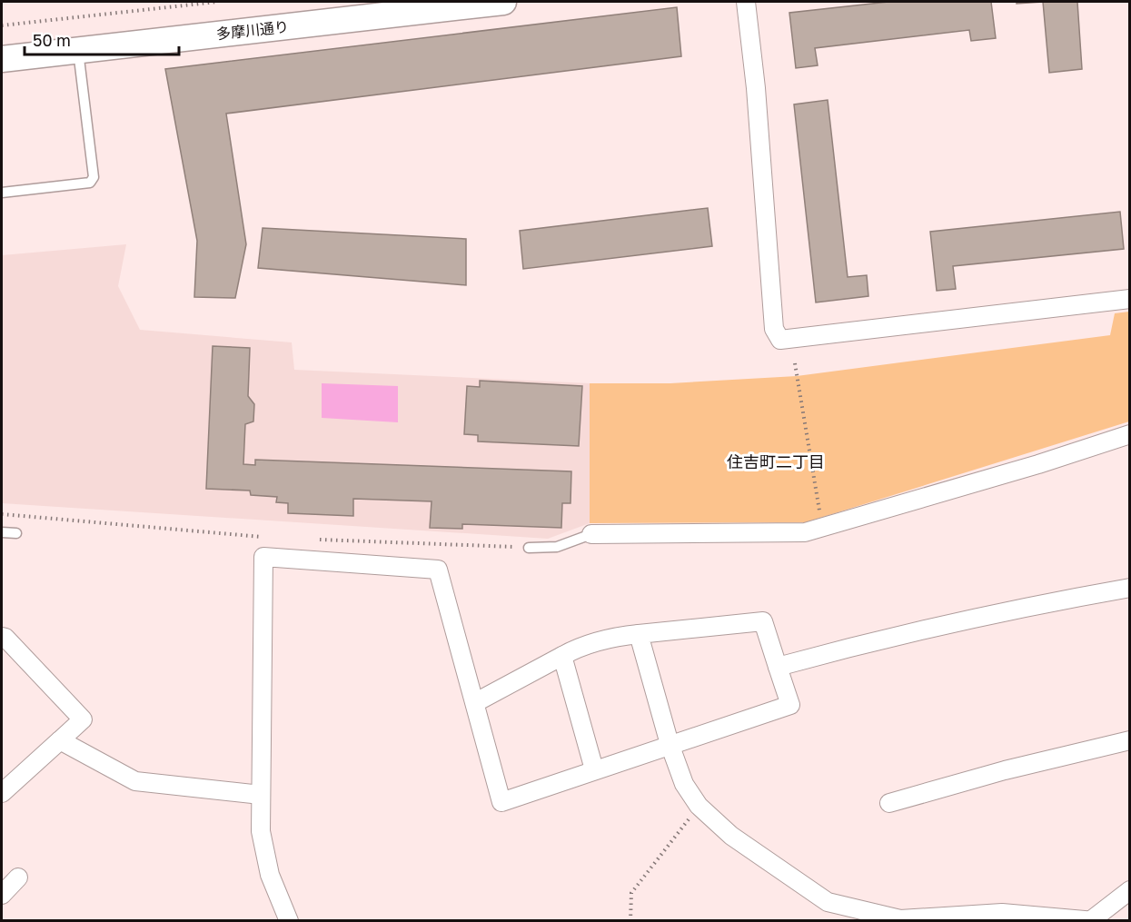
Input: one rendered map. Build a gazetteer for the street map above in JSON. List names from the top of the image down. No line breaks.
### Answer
{"streets":{"street":["多摩川通り"]},"districts":["住吉町二丁目"],"scale_bar":"50 m"}
